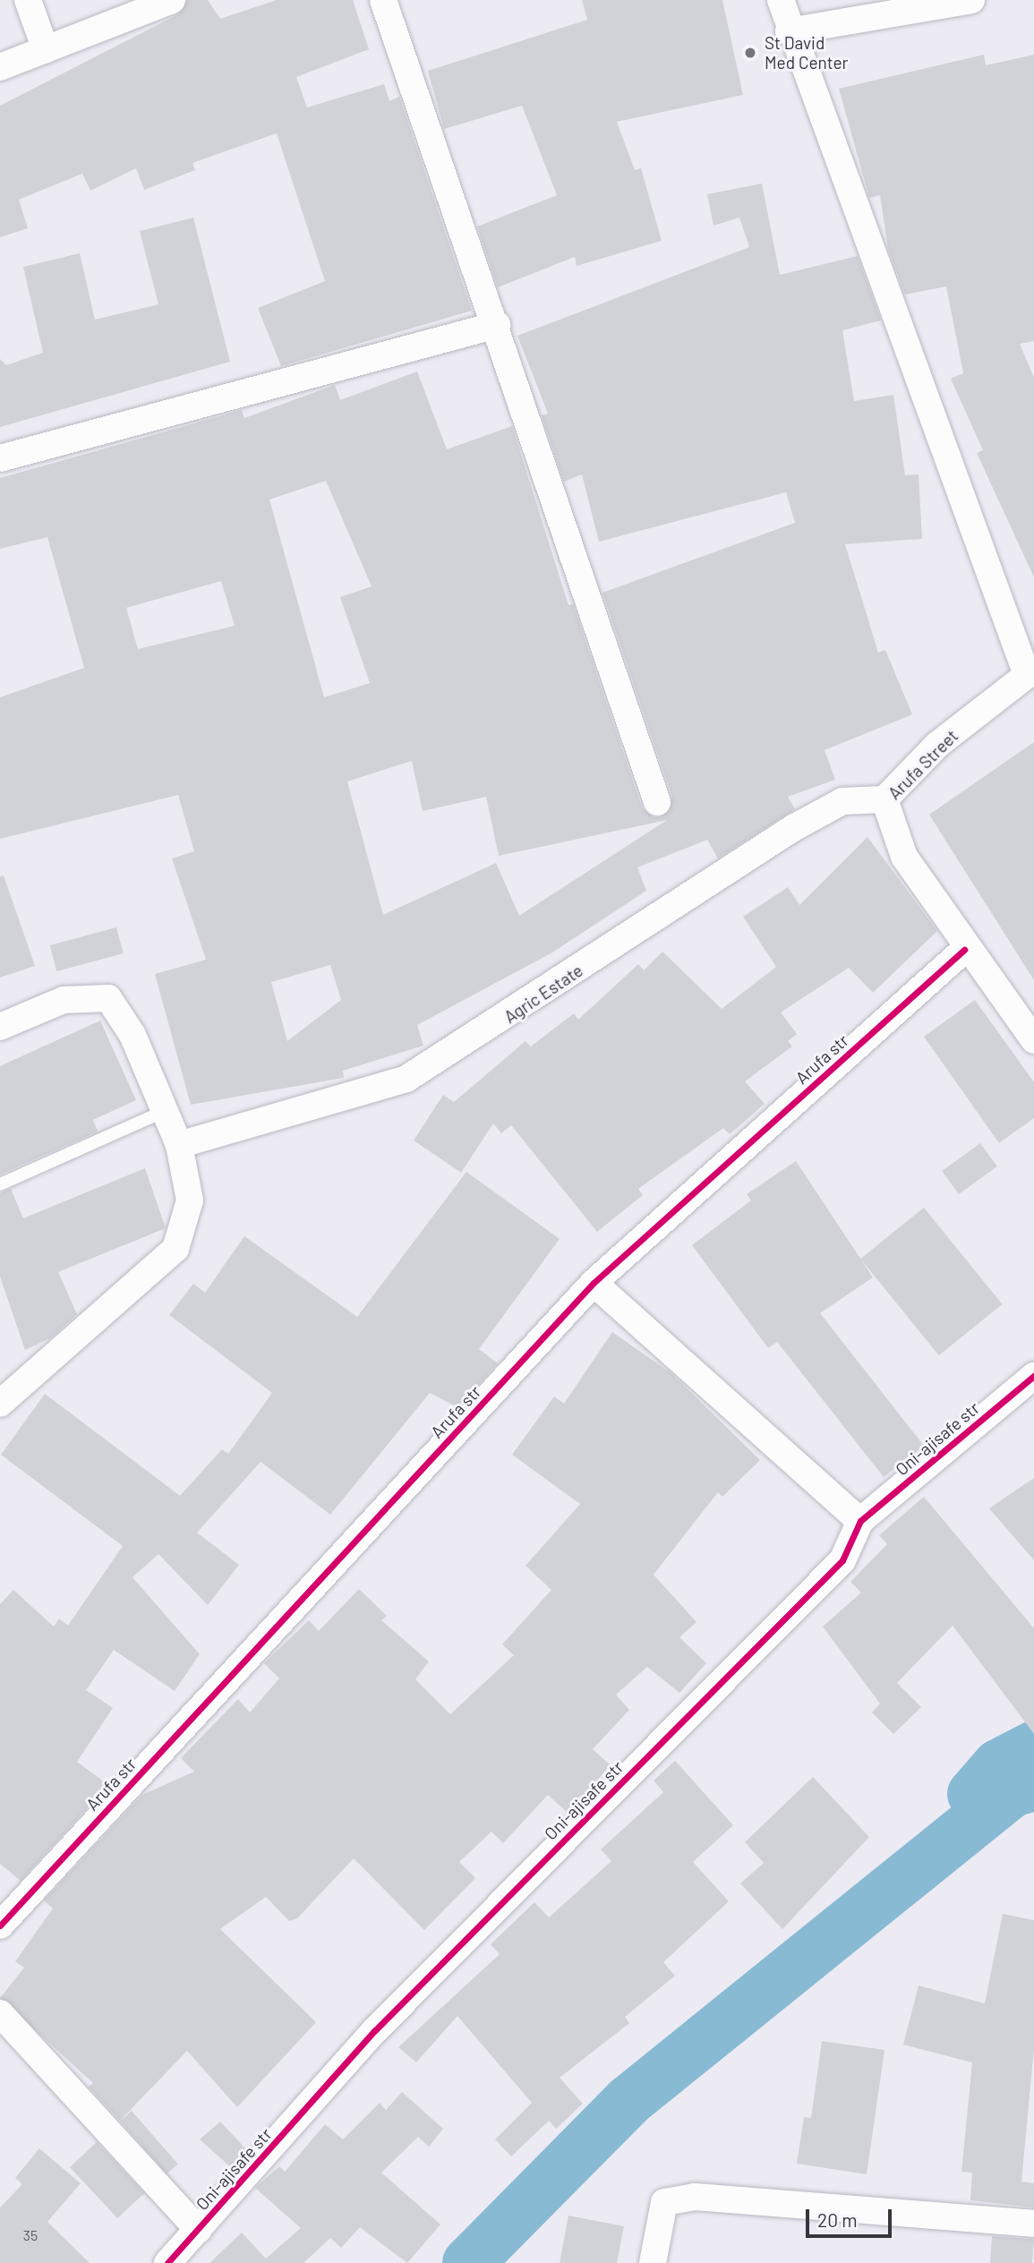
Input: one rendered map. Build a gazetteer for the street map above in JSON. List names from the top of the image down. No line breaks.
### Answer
{"streets":{"street":["Arufa Street","Agric Estate","Arufa str","Oni-ajisafe str"]},"crossings":[["Arufa Street","Agric Estate"],["Arufa Street","Arufa str"]],"places":["St David Med Center"],"house_numbers":["35"],"scale_bar":"20 m"}
